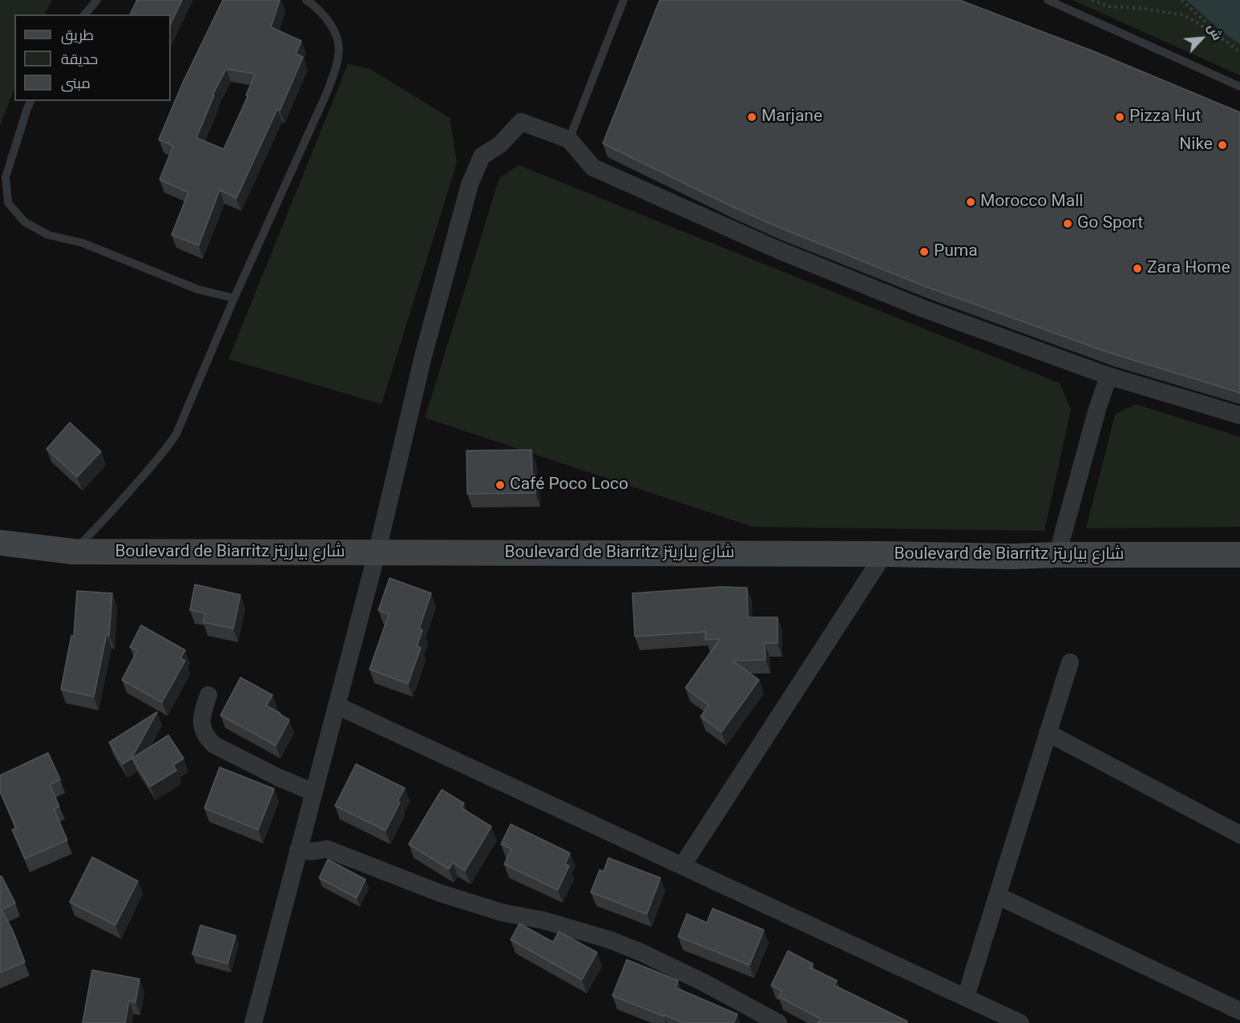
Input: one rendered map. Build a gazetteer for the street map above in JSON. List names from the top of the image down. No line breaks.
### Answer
{"streets":{"street":["Boulevard de Biarritz شارع بياريتز"]},"places":["Marjane","Pizza Hut","Nike","Morocco Mall","Go Sport","Puma","Zara Home","Café Poco Loco"],"legend":["طريق","حديقة","مبنى"],"north":"top right"}
